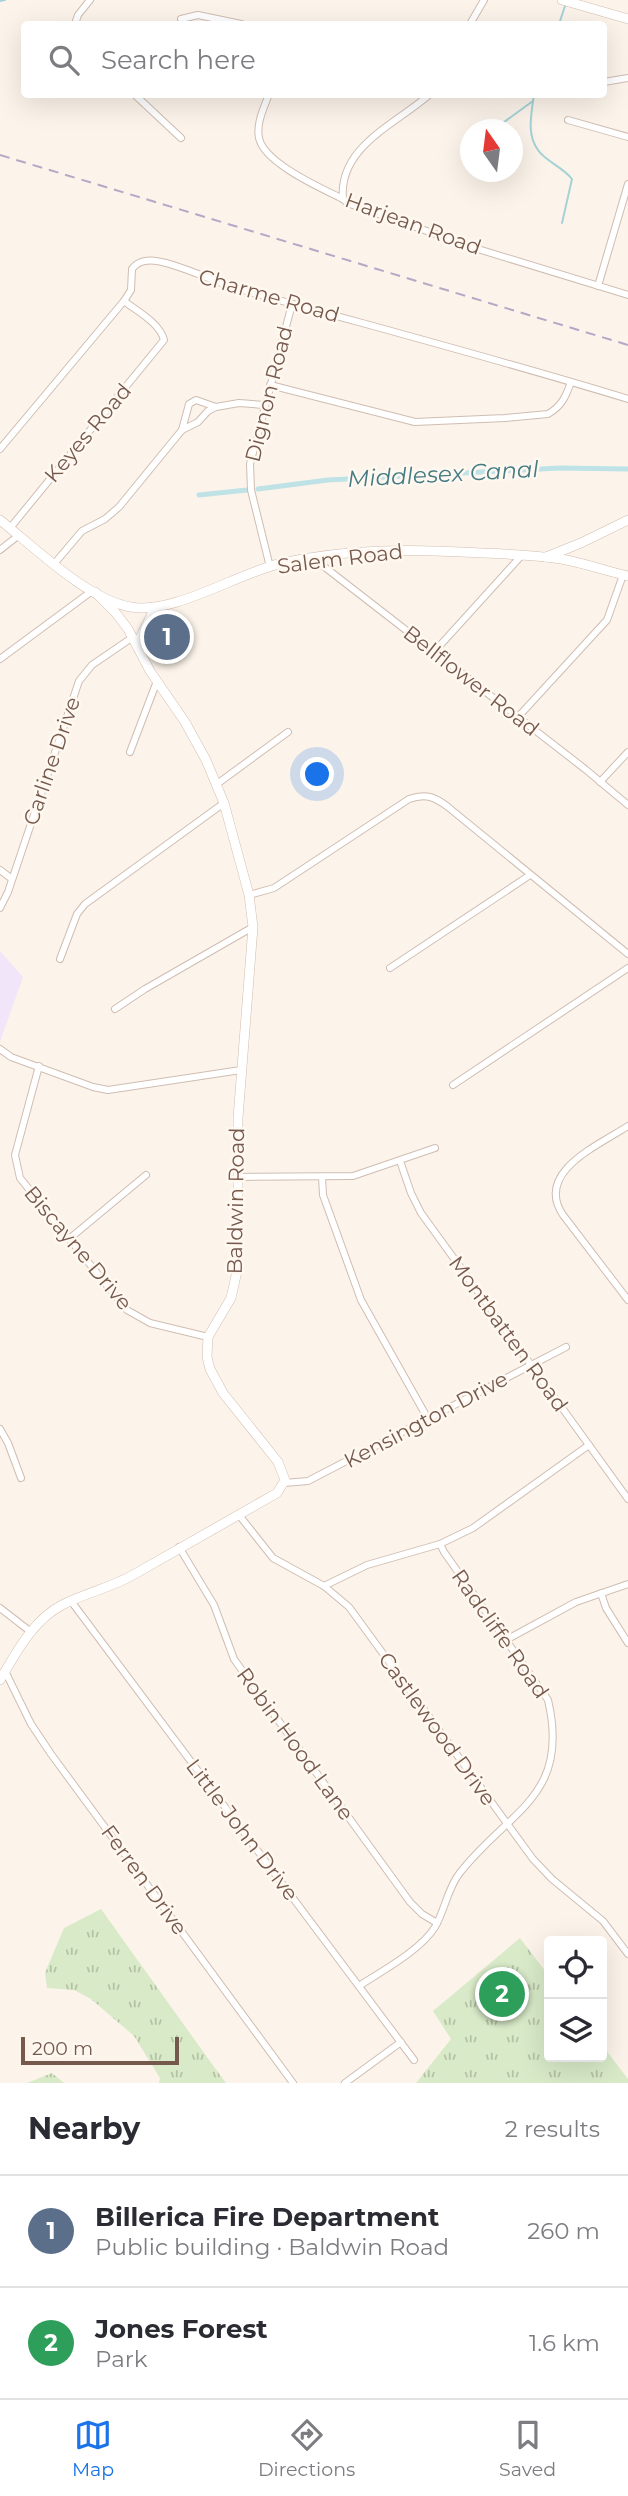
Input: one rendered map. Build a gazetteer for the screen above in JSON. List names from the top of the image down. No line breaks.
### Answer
{"streets":{"street":["Harjean Road","Charme Road","Dignon Road","Keyes Road","Salem Road","Bellflower Road","Carline Drive","Baldwin Road","Biscayne Drive","Montbatten Road","Kensington Drive","Radcliffe Road","Castlewood Drive","Robin Hood Lane","Little John Drive","Ferren Drive"]},"crossings":[["Charme Road","Dignon Road"],["Charme Road","Keyes Road"],["Dignon Road","Salem Road"],["Keyes Road","Salem Road"],["Salem Road","Bellflower Road"],["Salem Road","Baldwin Road"],["Carline Drive","Baldwin Road"],["Baldwin Road","Biscayne Drive"],["Montbatten Road","Kensington Drive"],["Radcliffe Road","Castlewood Drive"],["Radcliffe Road","Robin Hood Lane"],["Radcliffe Road","Little John Drive"]],"water":["Middlesex Canal"],"scale_bar":"200 m","north":"top","page":{"search":"Search here","pins":["1","2"],"scale":"200 m","heading":["Nearby","2 results"],"list":[{"mark":"1","name":"Billerica Fire Department","note":"Public building · Baldwin Road","value":"260 m"},{"mark":"2","name":"Jones Forest","note":"Park","value":"1.6 km"}],"nav":["Map","Directions","Saved"]}}
